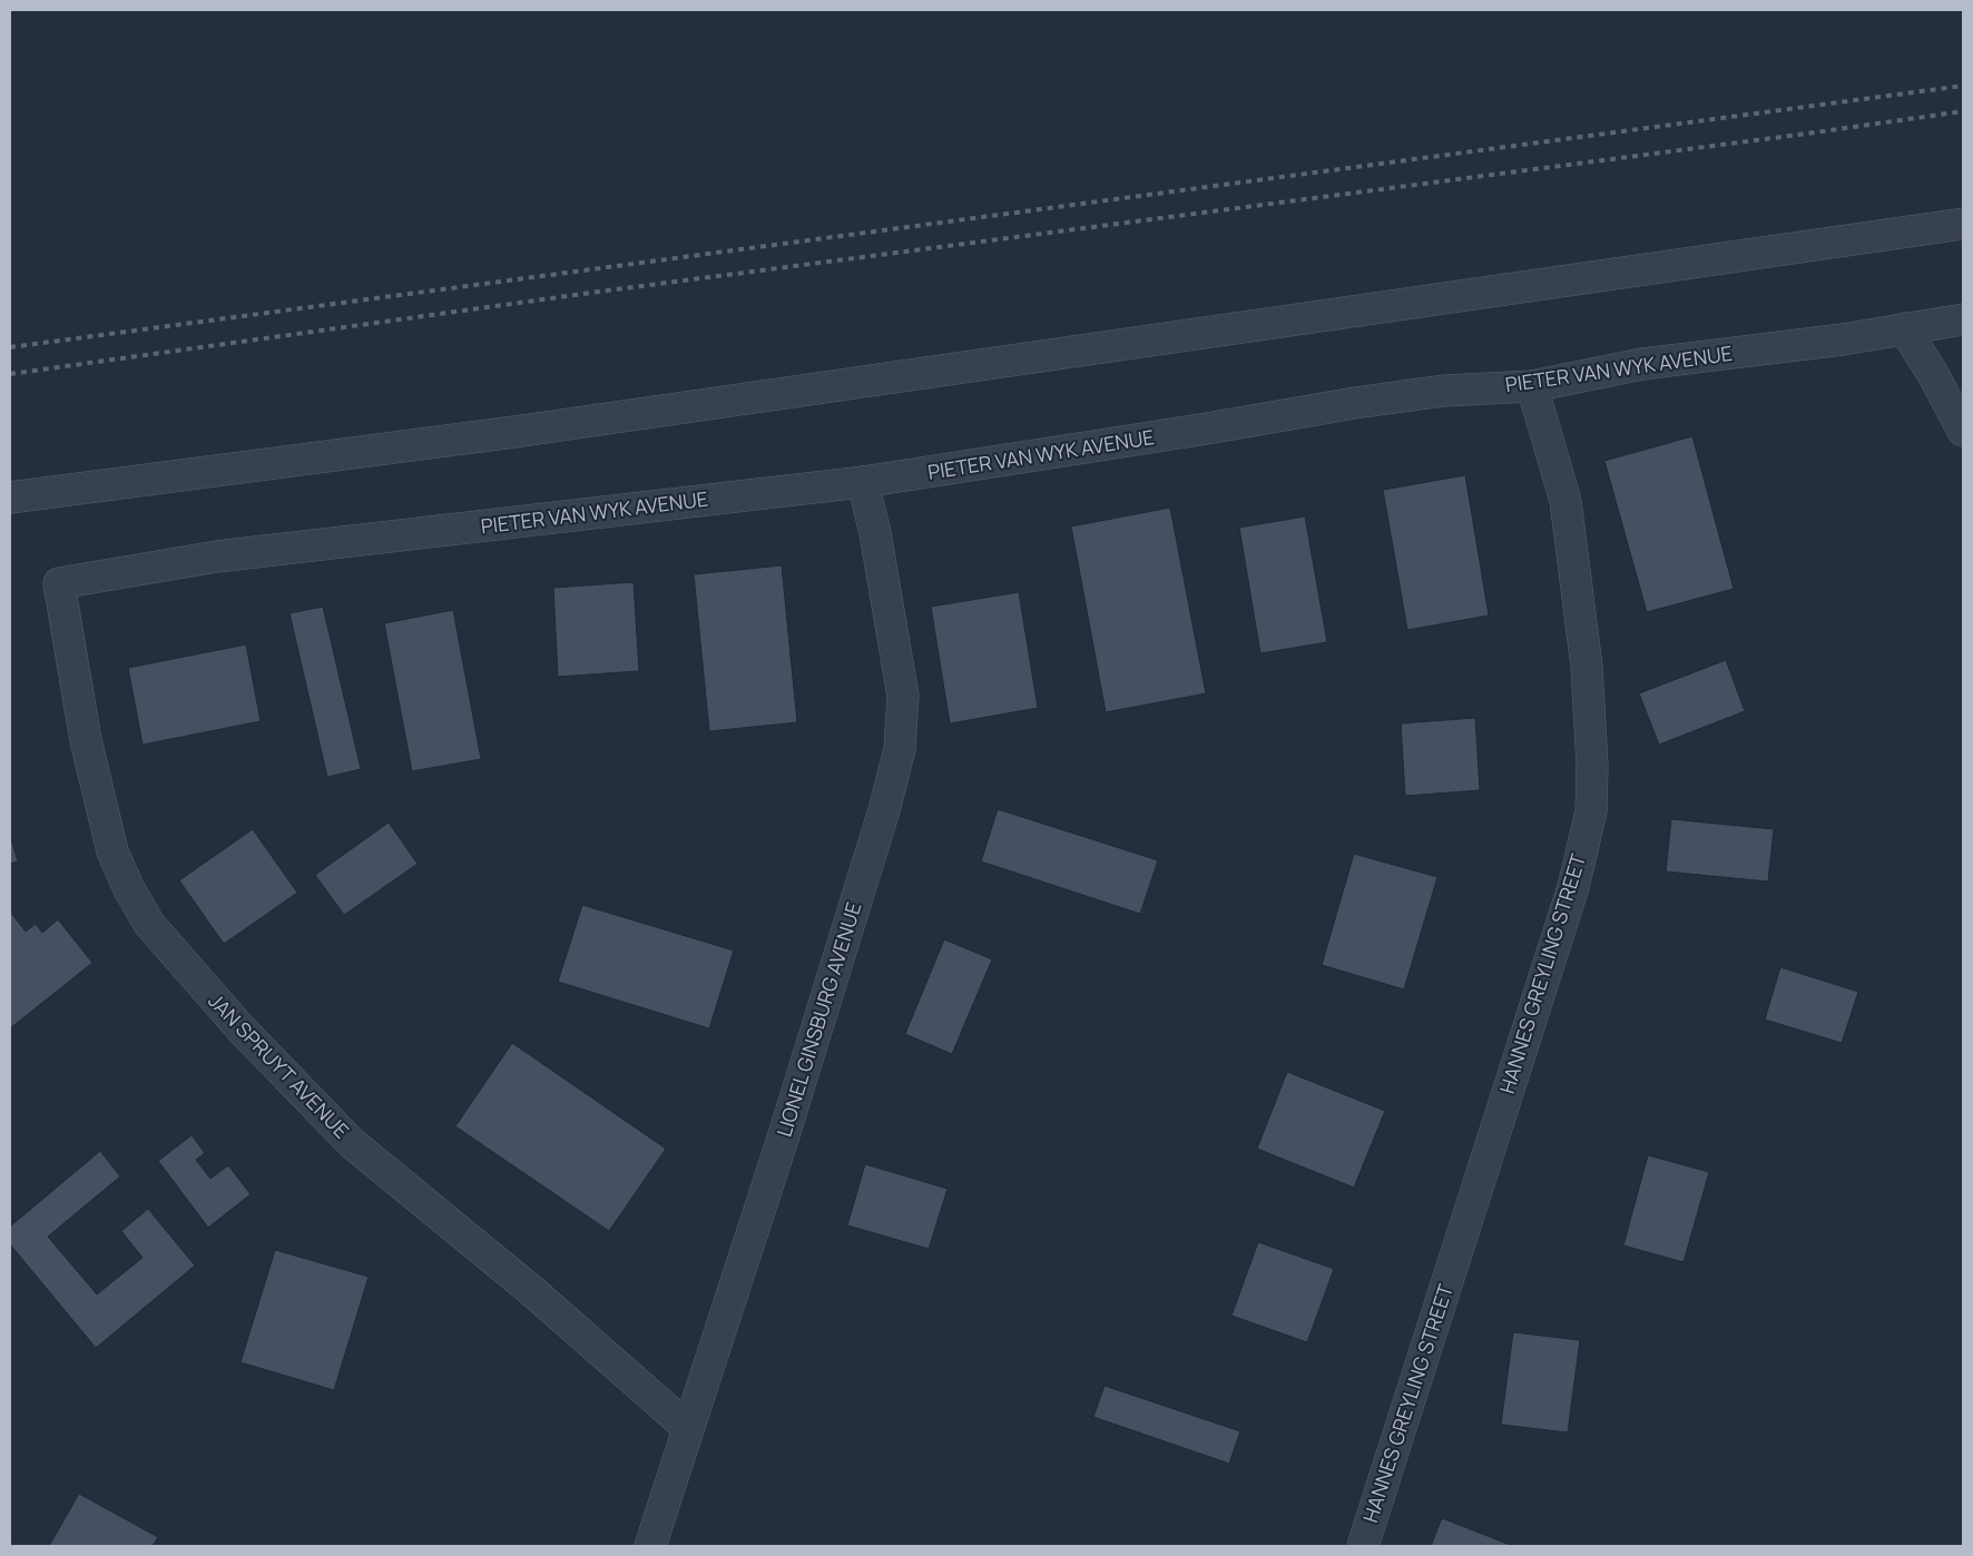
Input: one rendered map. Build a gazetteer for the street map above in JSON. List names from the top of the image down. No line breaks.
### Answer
{"streets":{"street":["PIETER VAN WYK AVENUE","HANNES GREYLING STREET","LIONEL GINSBURG AVENUE","JAN SPRUYT AVENUE"]},"crossings":[["PIETER VAN WYK AVENUE","HANNES GREYLING STREET"],["PIETER VAN WYK AVENUE","LIONEL GINSBURG AVENUE"],["PIETER VAN WYK AVENUE","JAN SPRUYT AVENUE"],["LIONEL GINSBURG AVENUE","JAN SPRUYT AVENUE"]]}
